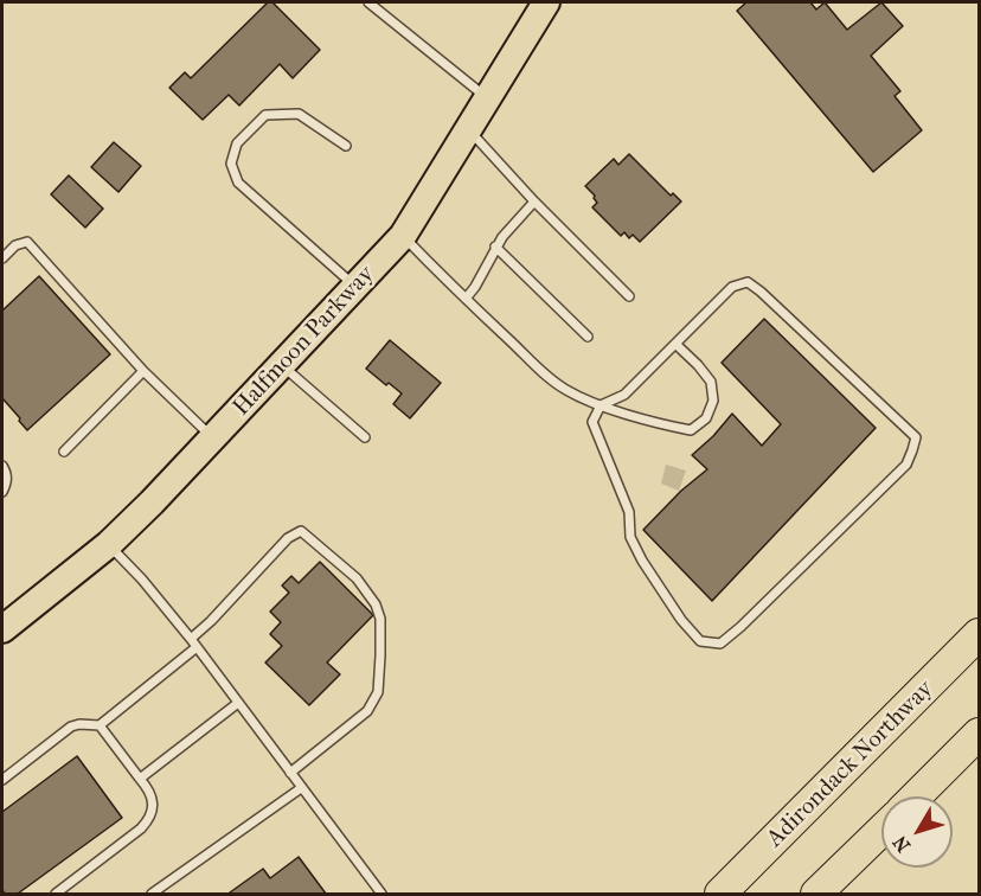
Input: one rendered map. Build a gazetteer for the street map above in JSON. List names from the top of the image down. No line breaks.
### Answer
{"streets":{"highway":["Adirondack Northway"],"main road":["Halfmoon Parkway"]},"north":"bottom left"}
